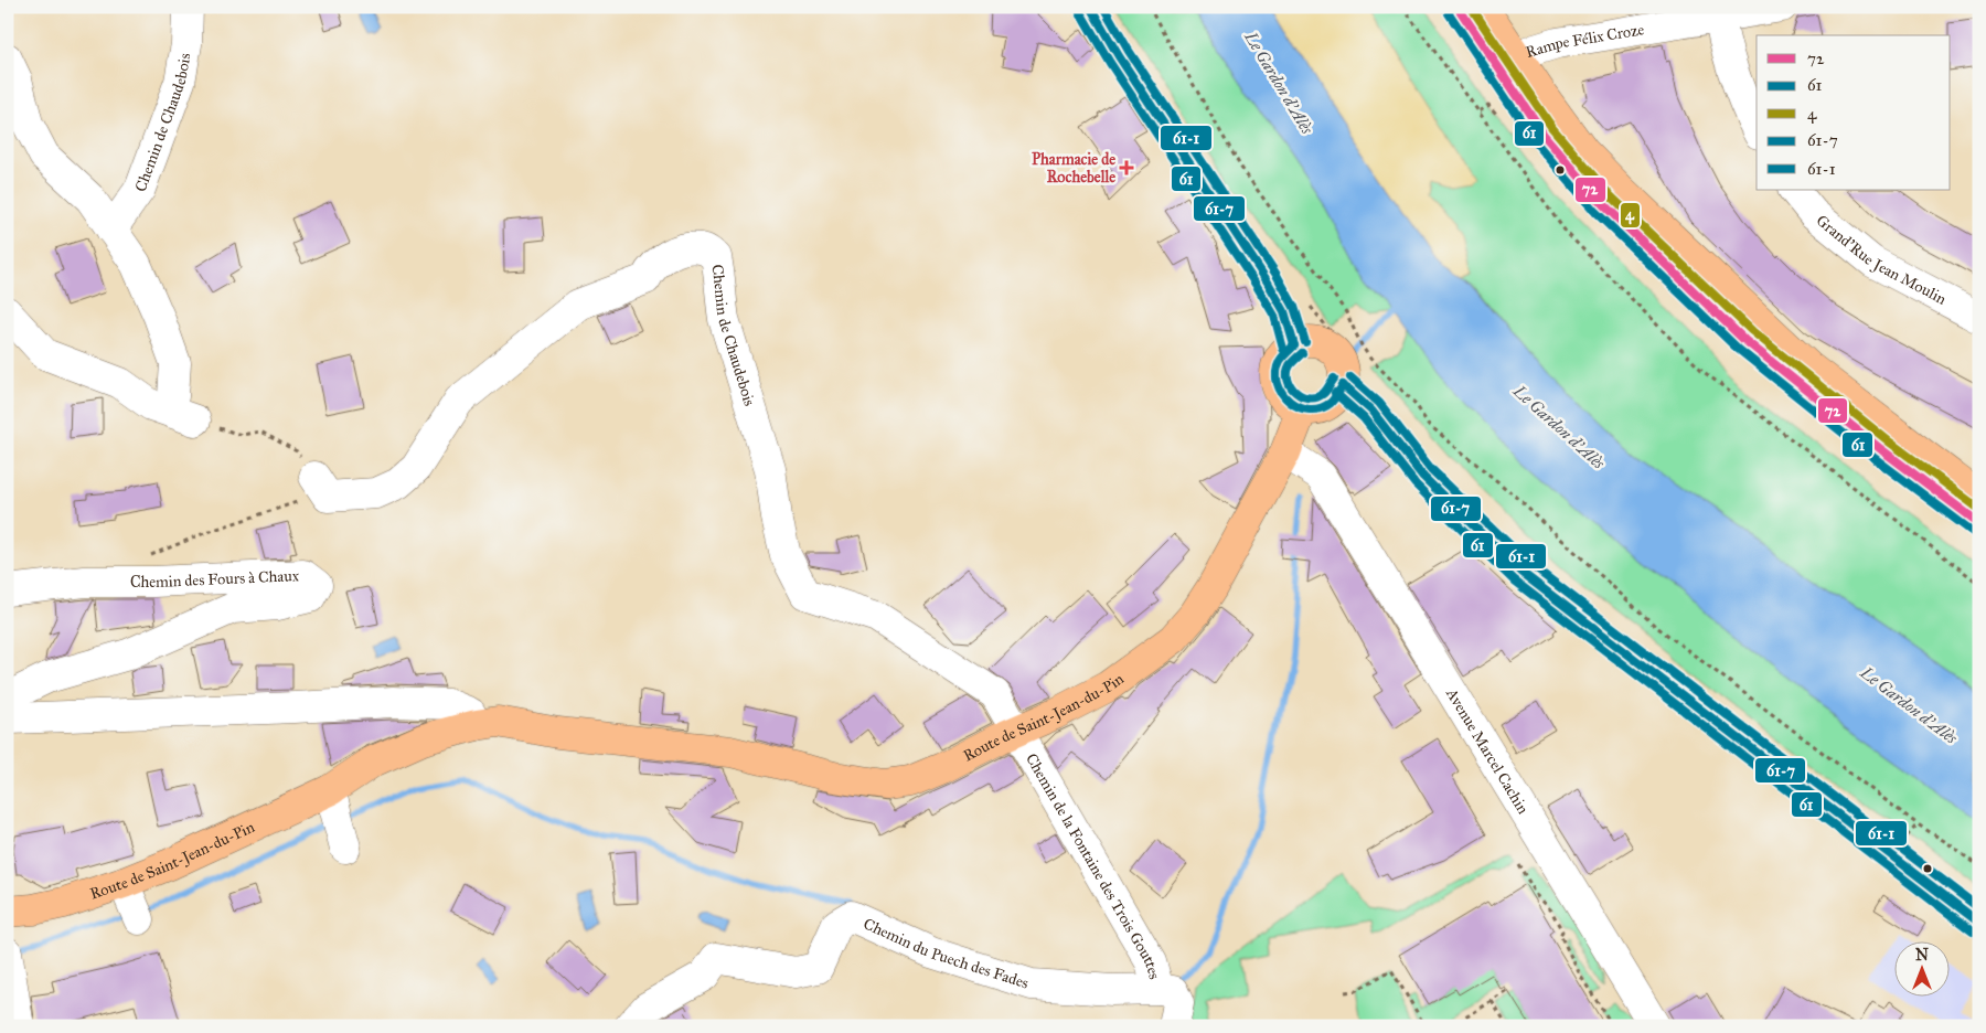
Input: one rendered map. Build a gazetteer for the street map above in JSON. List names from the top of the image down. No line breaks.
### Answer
{"streets":{"main road":["Route de Saint-Jean-du-Pin"],"street":["Rampe Félix Croze","Chemin de Chaudebois","Grand'Rue Jean Moulin","Chemin des Fours à Chaux","Avenue Marcel Cachin","Chemin de la Fontaine des Trois Gouttes","Chemin du Puech des Fades"]},"crossings":[["Chemin de Chaudebois","Route de Saint-Jean-du-Pin"],["Chemin de Chaudebois","Chemin de la Fontaine des Trois Gouttes"],["Route de Saint-Jean-du-Pin","Avenue Marcel Cachin"],["Route de Saint-Jean-du-Pin","Chemin de la Fontaine des Trois Gouttes"],["Chemin de la Fontaine des Trois Gouttes","Chemin du Puech des Fades"]],"water":["Le Gardon d'Alès"],"places":{"health":["Pharmacie de Rochebelle"]},"lines":["transit line 72","transit line 4","transit line 61-7","transit line 61-1","transit line 61"],"legend":["72","61","4","61-7","61-1"],"north":"top"}
